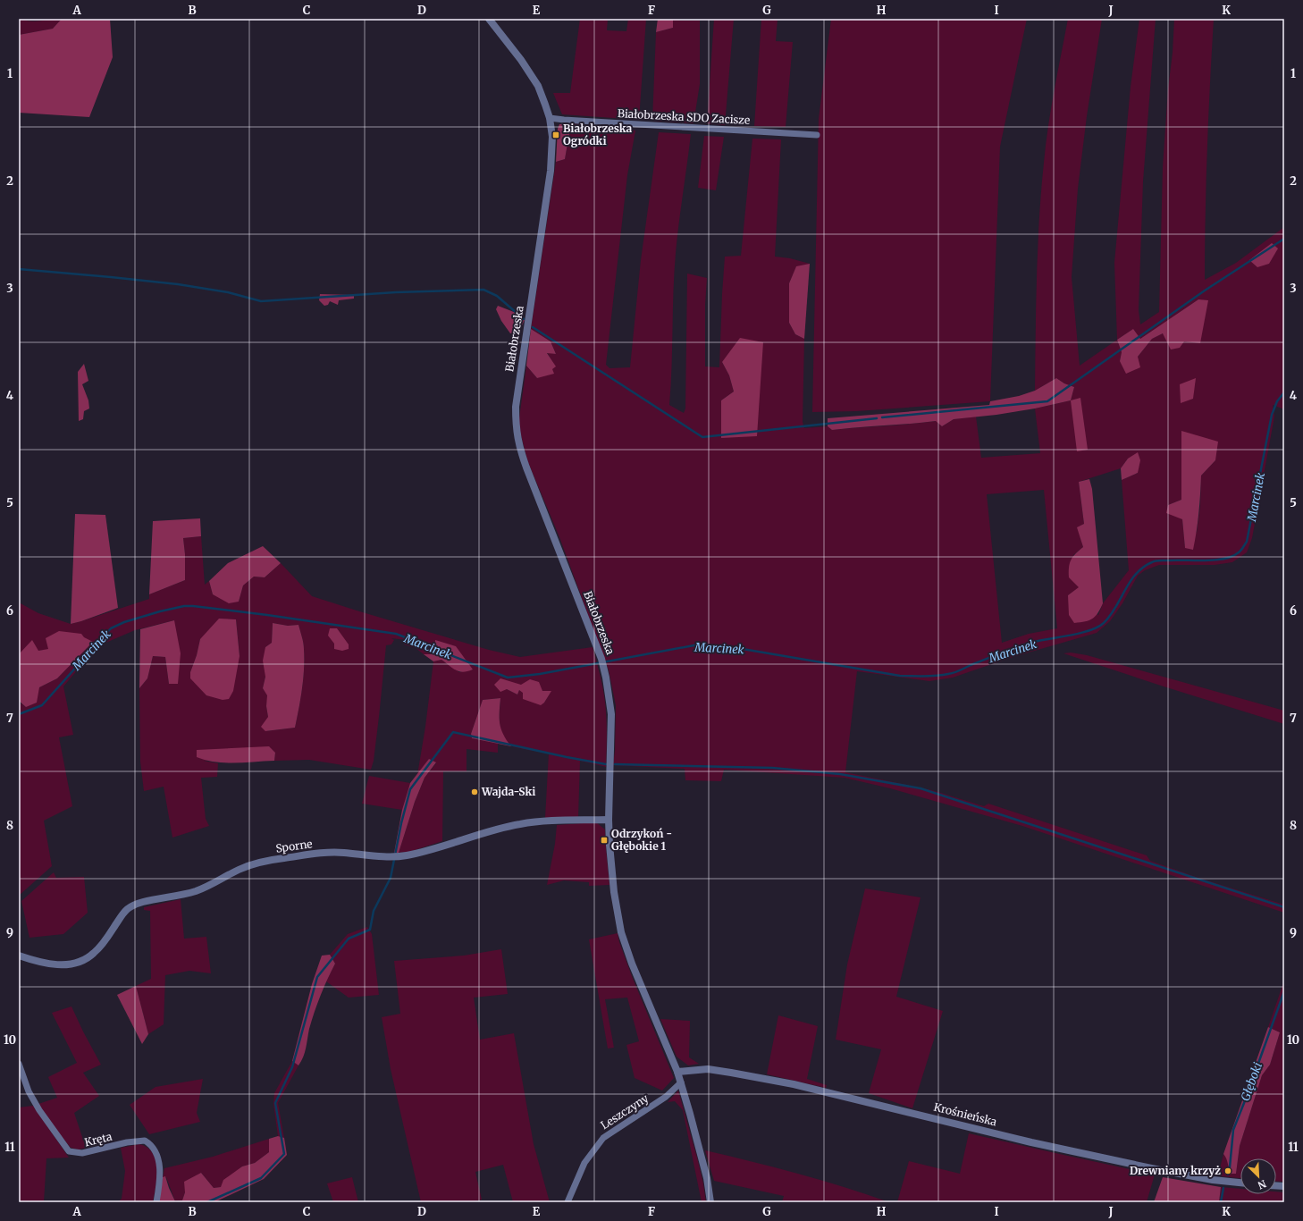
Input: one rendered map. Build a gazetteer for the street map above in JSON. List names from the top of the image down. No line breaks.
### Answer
{"streets":{"street":["Białobrzeska SDO Zacisze","Białobrzeska","Sporne","Leszczyny","Krośnieńska","Kręta"]},"crossings":[["Białobrzeska SDO Zacisze","Białobrzeska"],["Białobrzeska","Sporne"],["Białobrzeska","Leszczyny"],["Białobrzeska","Krośnieńska"]],"water":["Marcinek","Głęboki"],"places":{"transit":["Białobrzeska Ogródki","Odrzykoń - Głębokie 1"],"other":["Wajda-Ski","Drewniany krzyż"]},"north":"bottom right","grid":{"columns":["A","B","C","D","E","F","G","H","I","J","K"],"rows":["1","2","3","4","5","6","7","8","9","10","11"]}}
